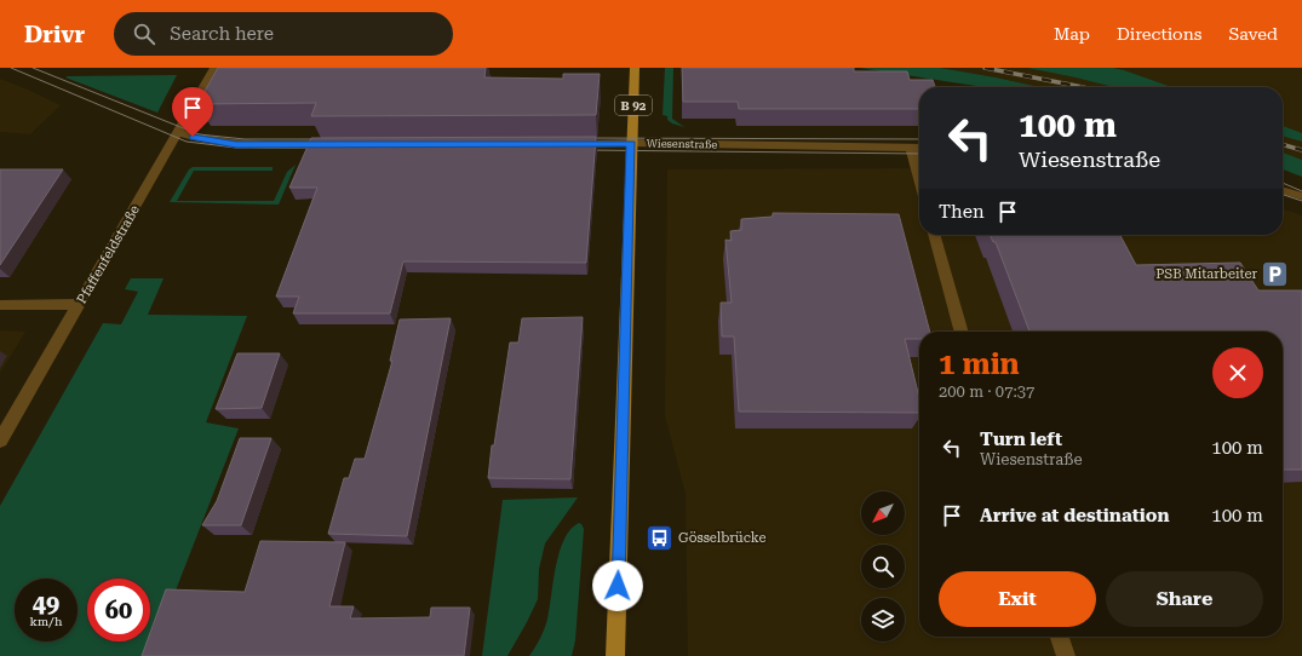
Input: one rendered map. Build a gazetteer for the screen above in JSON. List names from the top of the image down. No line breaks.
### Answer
{"streets":{"main road":["B 92"],"street":["Wiesenstraße","Pfaffenfeldstraße"]},"crossings":[["B 92","Wiesenstraße"]],"places":{"parking":["PSB Mitarbeiter"],"bus stop":["Gösselbrücke"]},"north":"bottom left","page":{"header":"Drivr","search":"Search here","nav":["Map","Directions","Saved"],"turn":["100 m","Wiesenstraße"],"then":"Then","heading":["1 min","200 m · 07:37"],"list":[{"name":"Turn left","note":"Wiesenstraße","value":"100 m"},{"name":"Arrive at destination","value":"100 m"}],"buttons":["Exit","Share"],"speed":"49 km/h","limit":"60"}}
